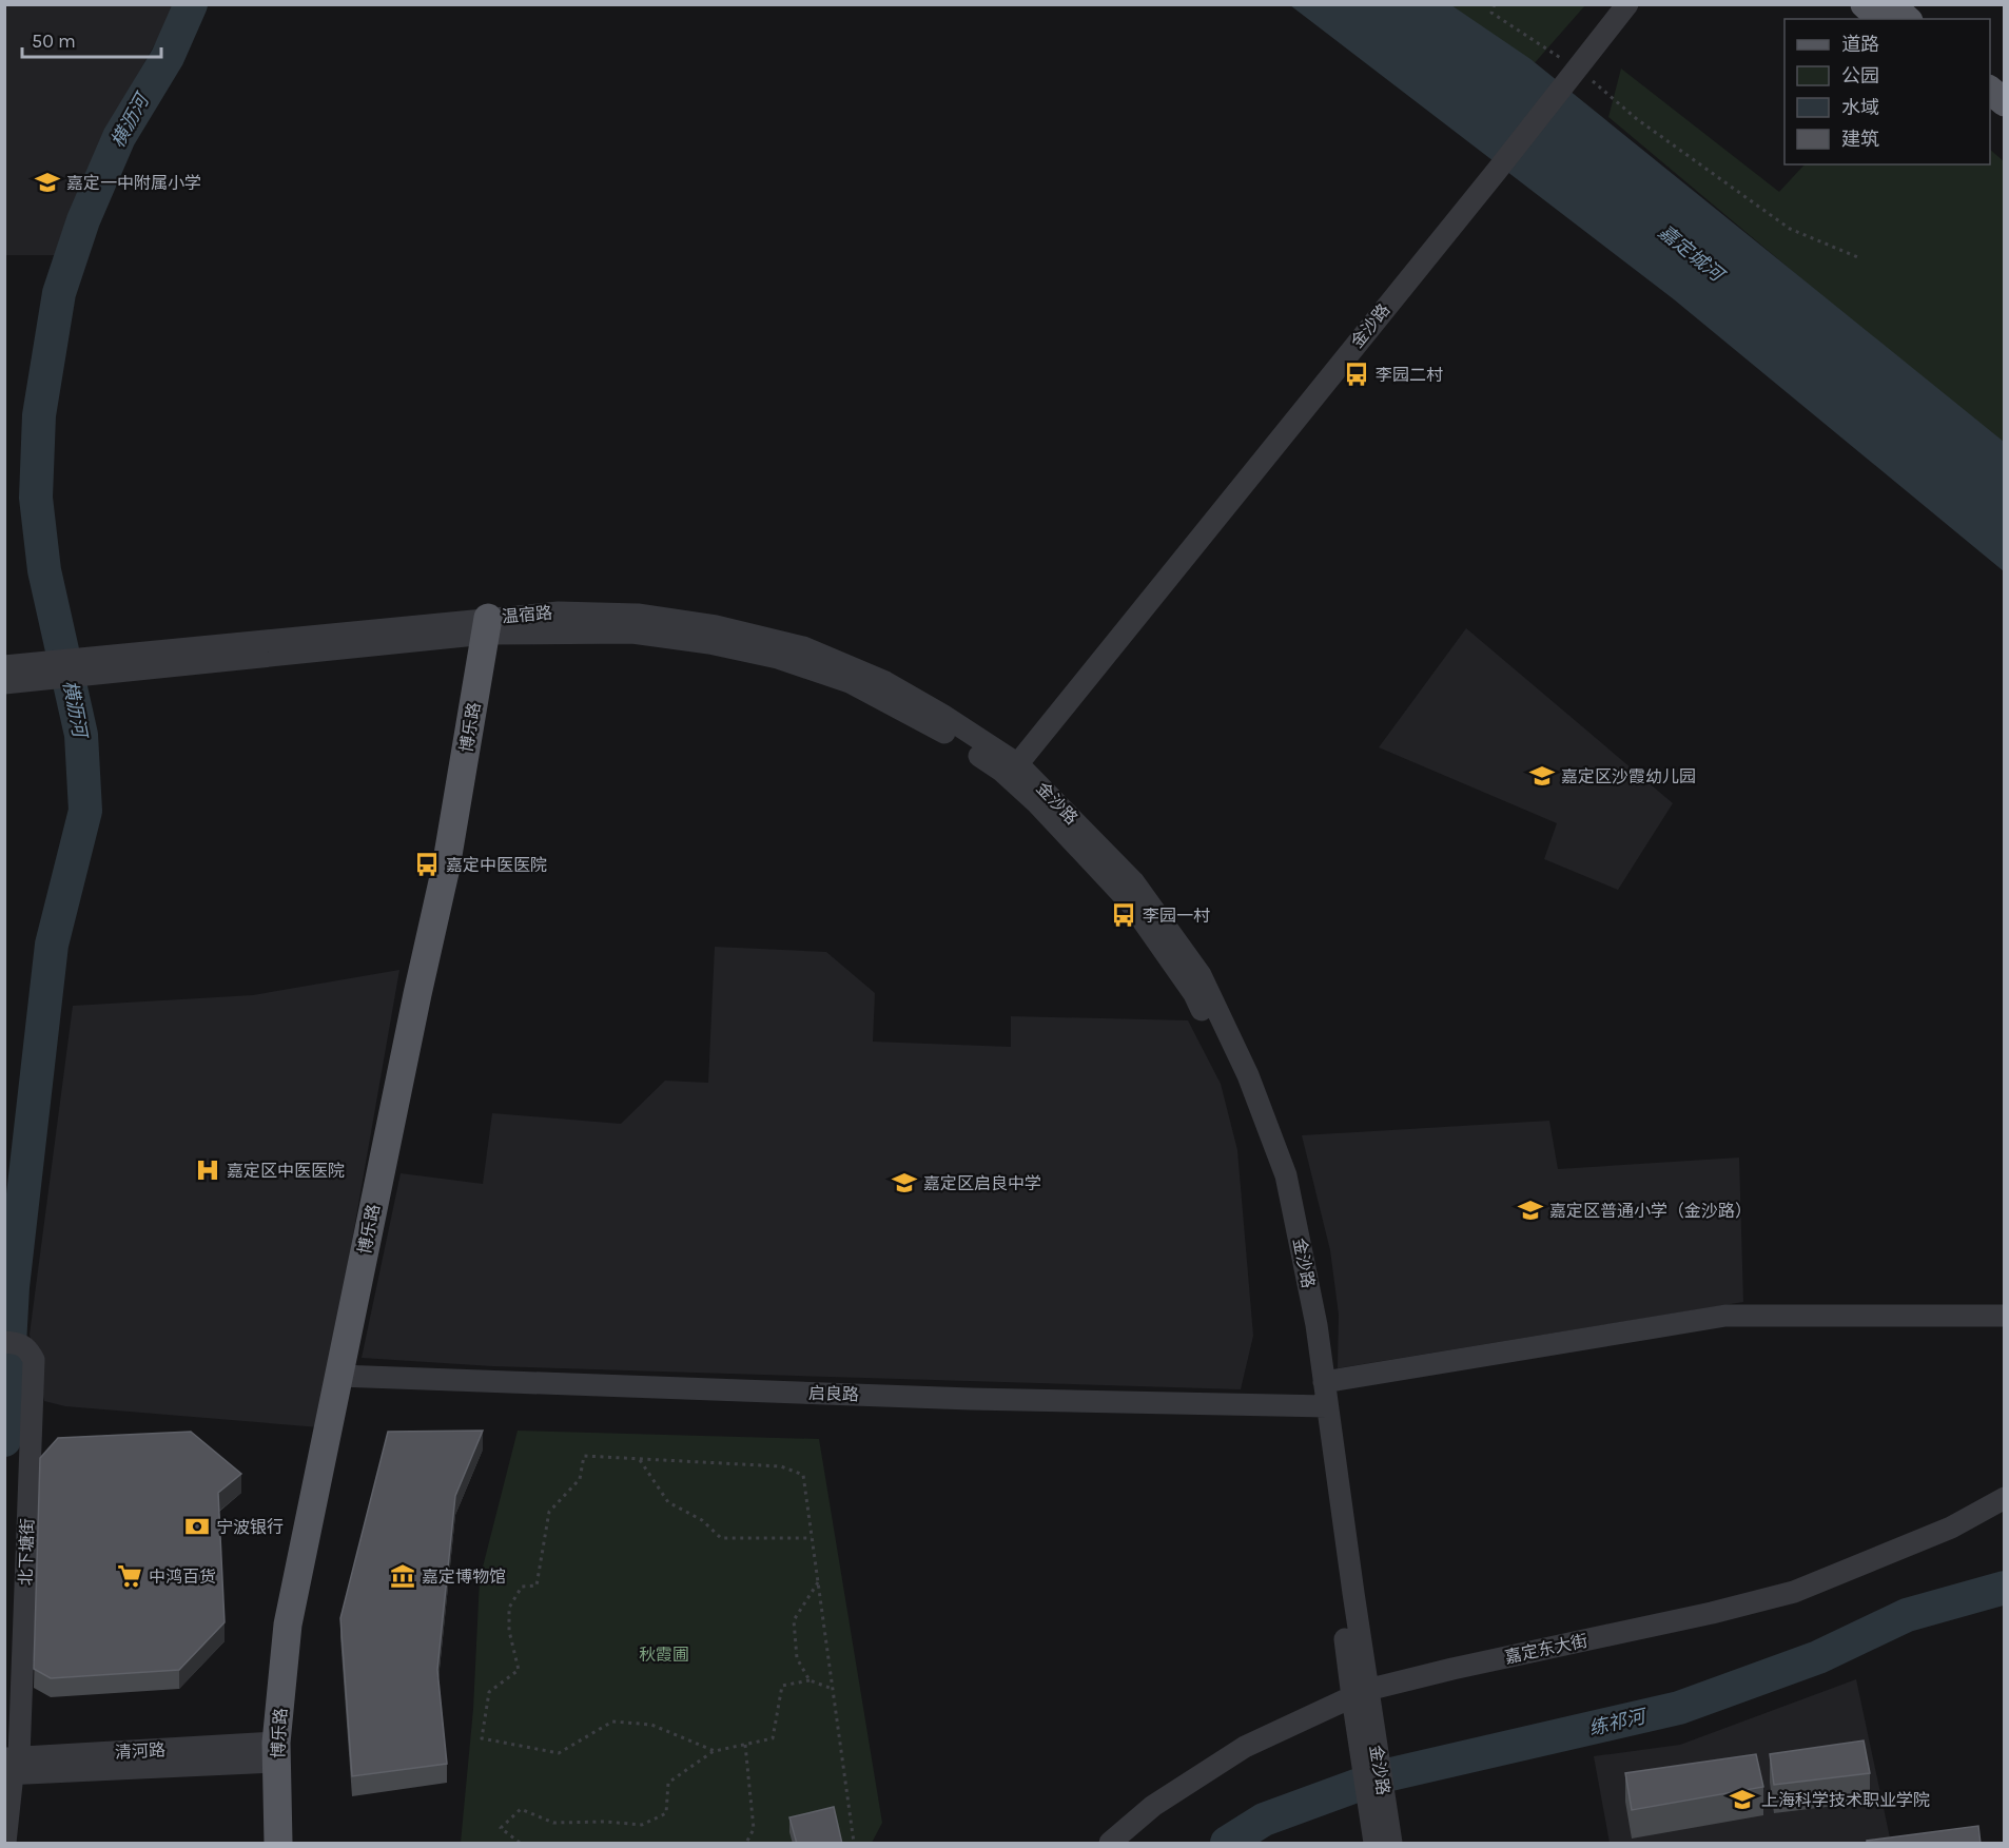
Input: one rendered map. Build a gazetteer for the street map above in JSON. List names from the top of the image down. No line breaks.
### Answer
{"streets":{"main road":["博乐路"],"street":["金沙路","启良路","北下塘街","嘉定东大街","清河路"]},"crossings":[["金沙路","启良路"],["金沙路","嘉定东大街"],["博乐路","启良路"],["博乐路","清河路"],["北下塘街","清河路"]],"water":["横沥河","嘉定城河","练祁河"],"parks":["秋霞圃"],"places":{"school or university":["嘉定一中附属小学","嘉定区沙霞幼儿园","嘉定区启良中学","嘉定区普通小学（金沙路）","上海科学技术职业学院"],"bus stop":["李园二村","嘉定中医医院","李园一村"],"hospital":["嘉定区中医医院"],"bank":["宁波银行"],"supermarket":["中鸿百货"],"museum":["嘉定博物馆"]},"legend":["道路","公园","水域","建筑"],"scale_bar":"50 m"}
